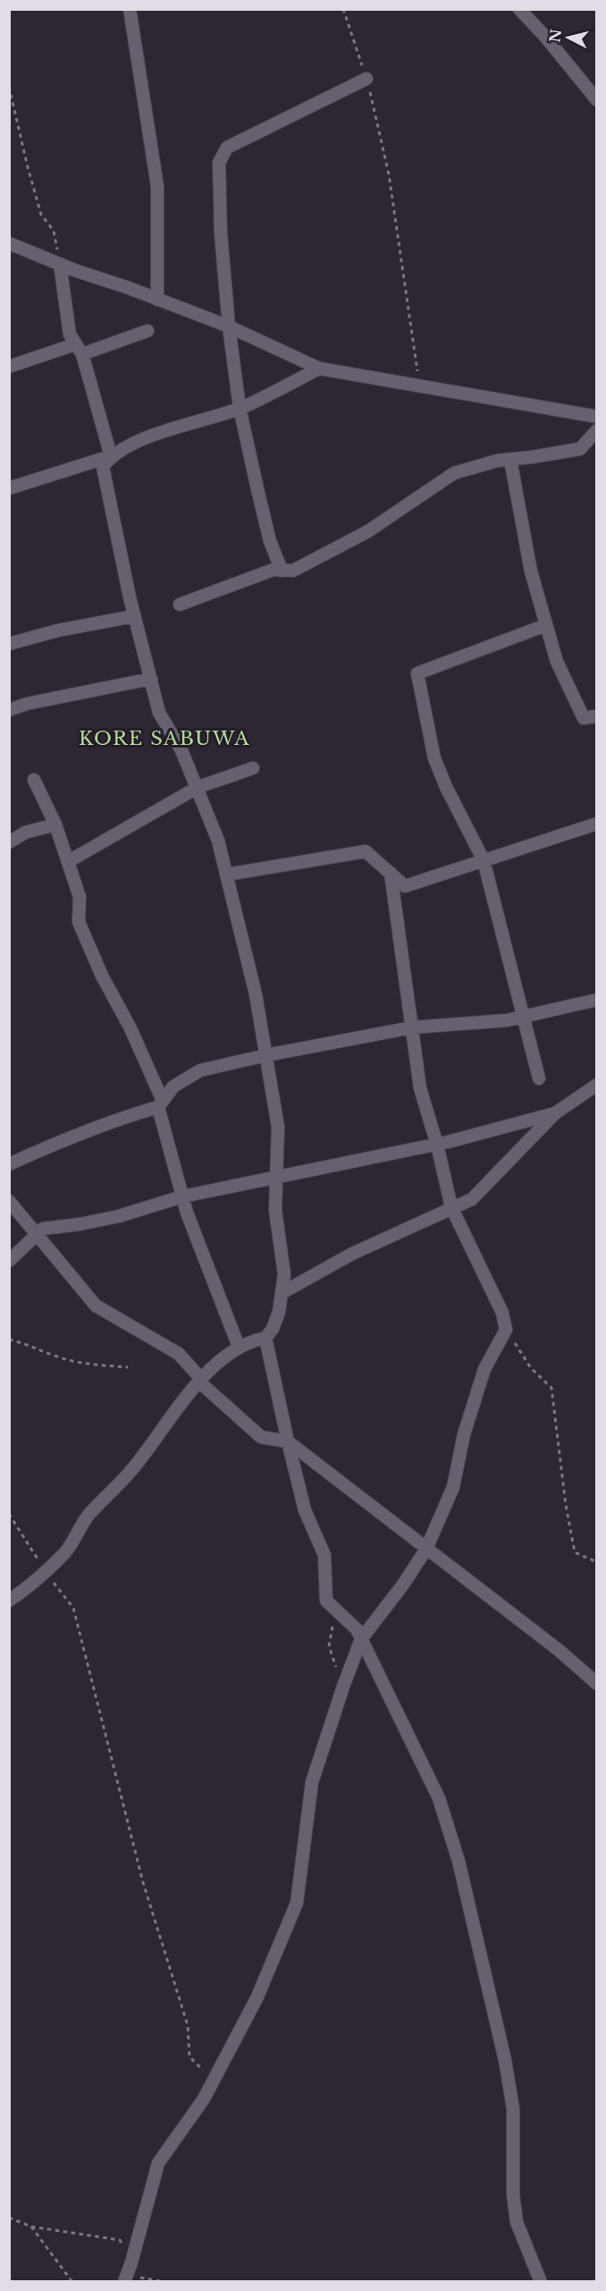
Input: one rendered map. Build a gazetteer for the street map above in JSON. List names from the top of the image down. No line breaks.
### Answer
{"districts":["KORE SABUWA"],"north":"left"}
